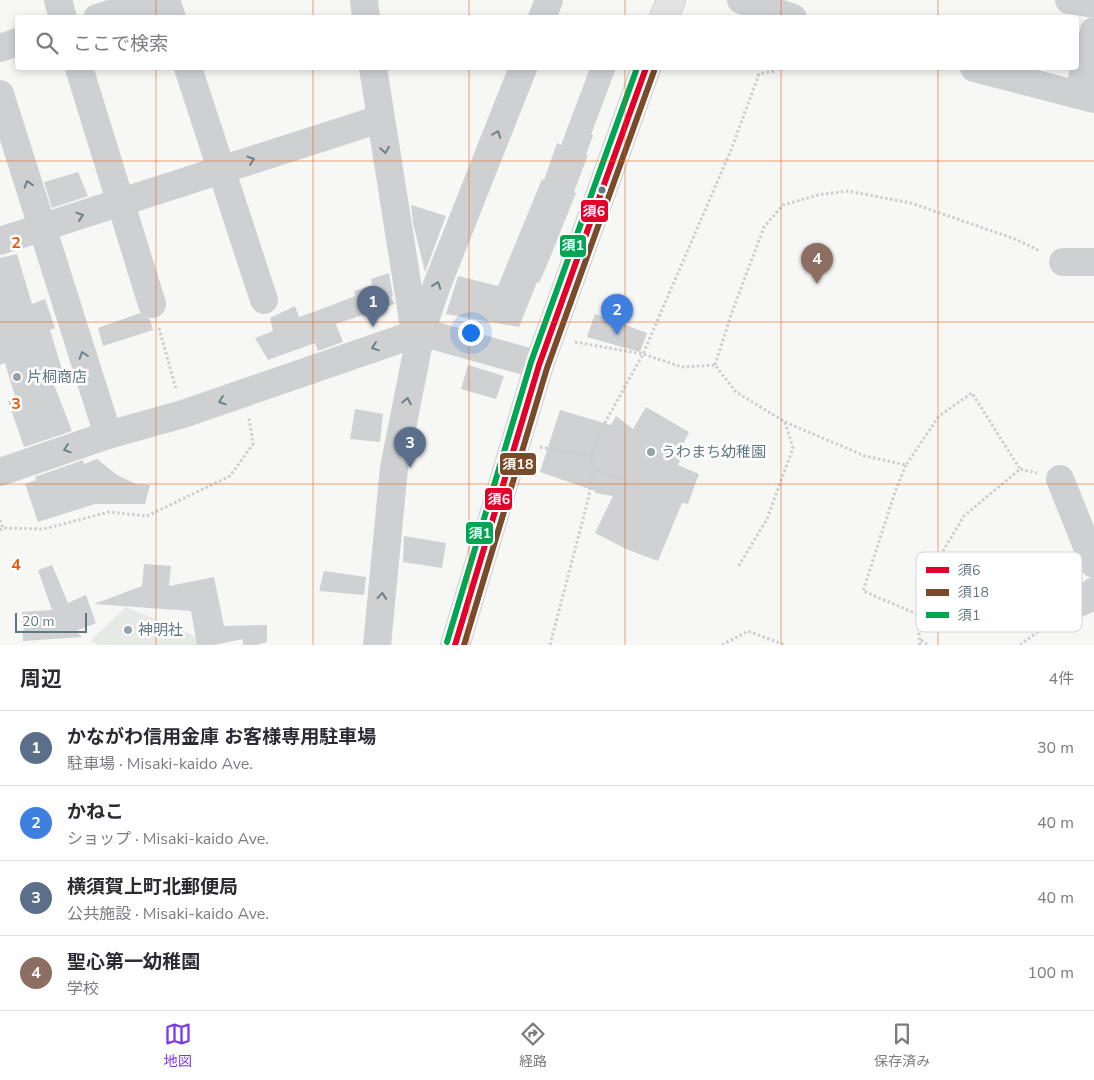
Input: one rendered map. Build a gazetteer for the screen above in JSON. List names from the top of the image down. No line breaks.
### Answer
{"places":["片桐商店","うわまち幼稚園","神明社"],"lines":["transit line 須6","transit line 須1","transit line 須18"],"legend":["須6","須18","須1"],"scale_bar":"20 m","page":{"search":"ここで検索","pins":["4","1","2","3"],"scale":"20 m","heading":["周辺","4件"],"list":[{"mark":"1","name":"かながわ信用金庫 お客様専用駐車場","note":"駐車場 · Misaki-kaido Ave.","value":"30 m"},{"mark":"2","name":"かねこ","note":"ショップ · Misaki-kaido Ave.","value":"40 m"},{"mark":"3","name":"横須賀上町北郵便局","note":"公共施設 · Misaki-kaido Ave.","value":"40 m"},{"mark":"4","name":"聖心第一幼稚園","note":"学校","value":"100 m"}],"nav":["地図","経路","保存済み"]},"grid":{"rows":["2","3","4"]}}
